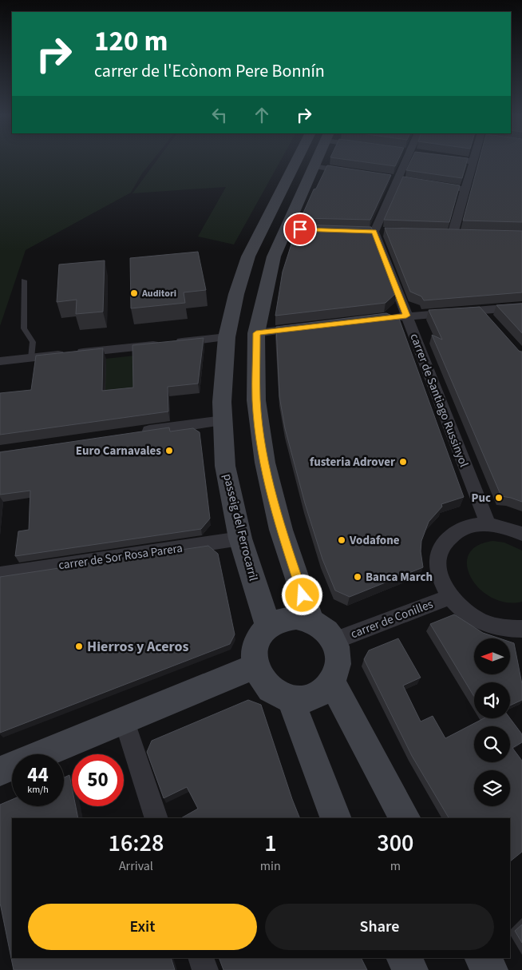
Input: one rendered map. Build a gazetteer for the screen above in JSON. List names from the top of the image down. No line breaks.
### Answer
{"streets":{"main road":["passeig del Ferrocarril"],"street":["carrer de Santiago Russinyol","carrer de Sor Rosa Parera","carrer de Conilles"]},"crossings":[["passeig del Ferrocarril","carrer de Sor Rosa Parera"],["passeig del Ferrocarril","carrer de Conilles"]],"places":["Auditori","Euro Carnavales","fusteria Adrover","Puc","Vodafone","Banca March","Hierros y Aceros"],"north":"left","page":{"turn":["120 m","carrer de l'Ecònom Pere Bonnín"],"speed":"44 km/h","limit":"50","eta":["16:28","Arrival","1","min","300","m"],"buttons":["Exit","Share"]}}
